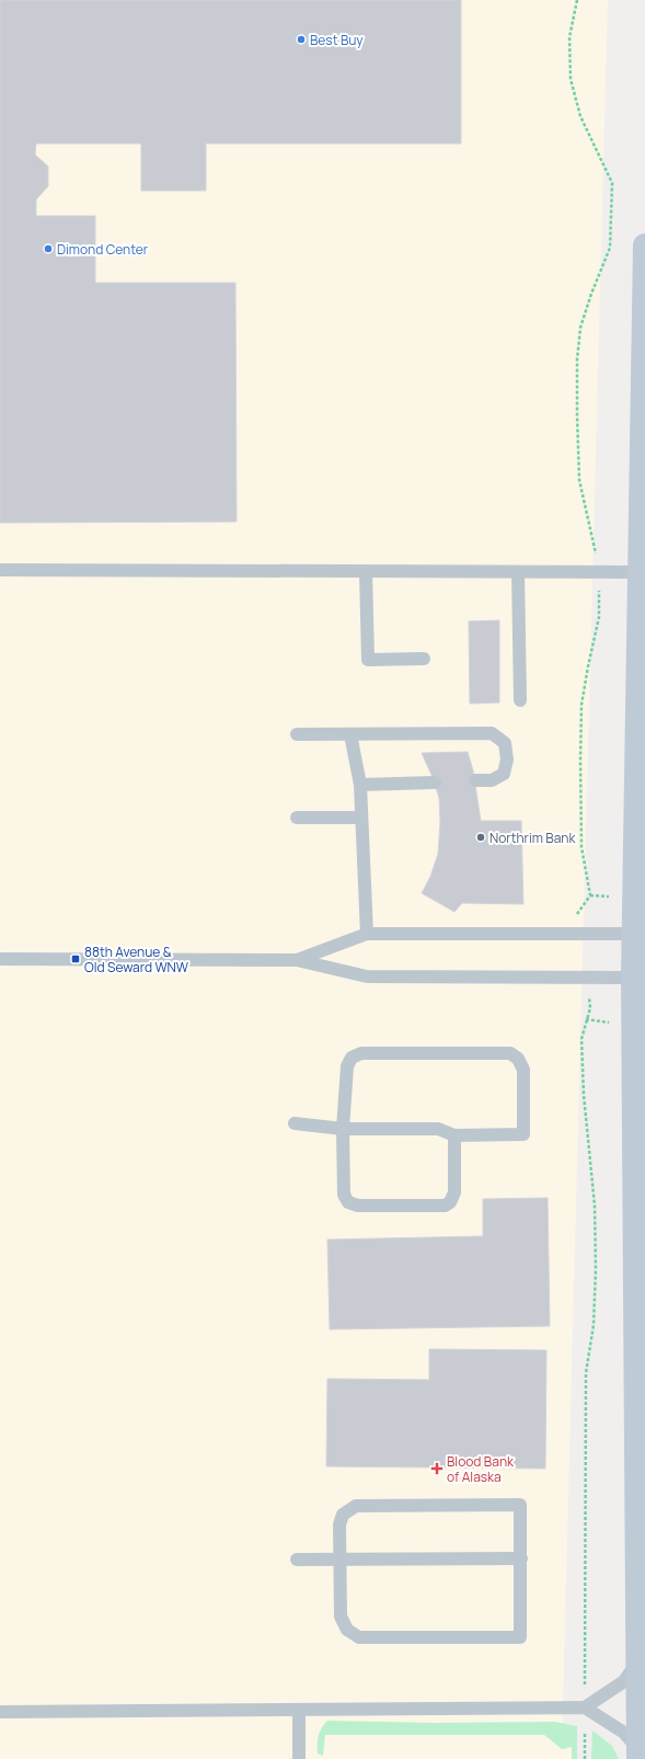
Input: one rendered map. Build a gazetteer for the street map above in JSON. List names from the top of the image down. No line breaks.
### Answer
{"places":{"other":["Best Buy","Dimond Center","Northrim Bank"],"transit":["88th Avenue & Old Seward WNW"],"health":["Blood Bank of Alaska"]}}
